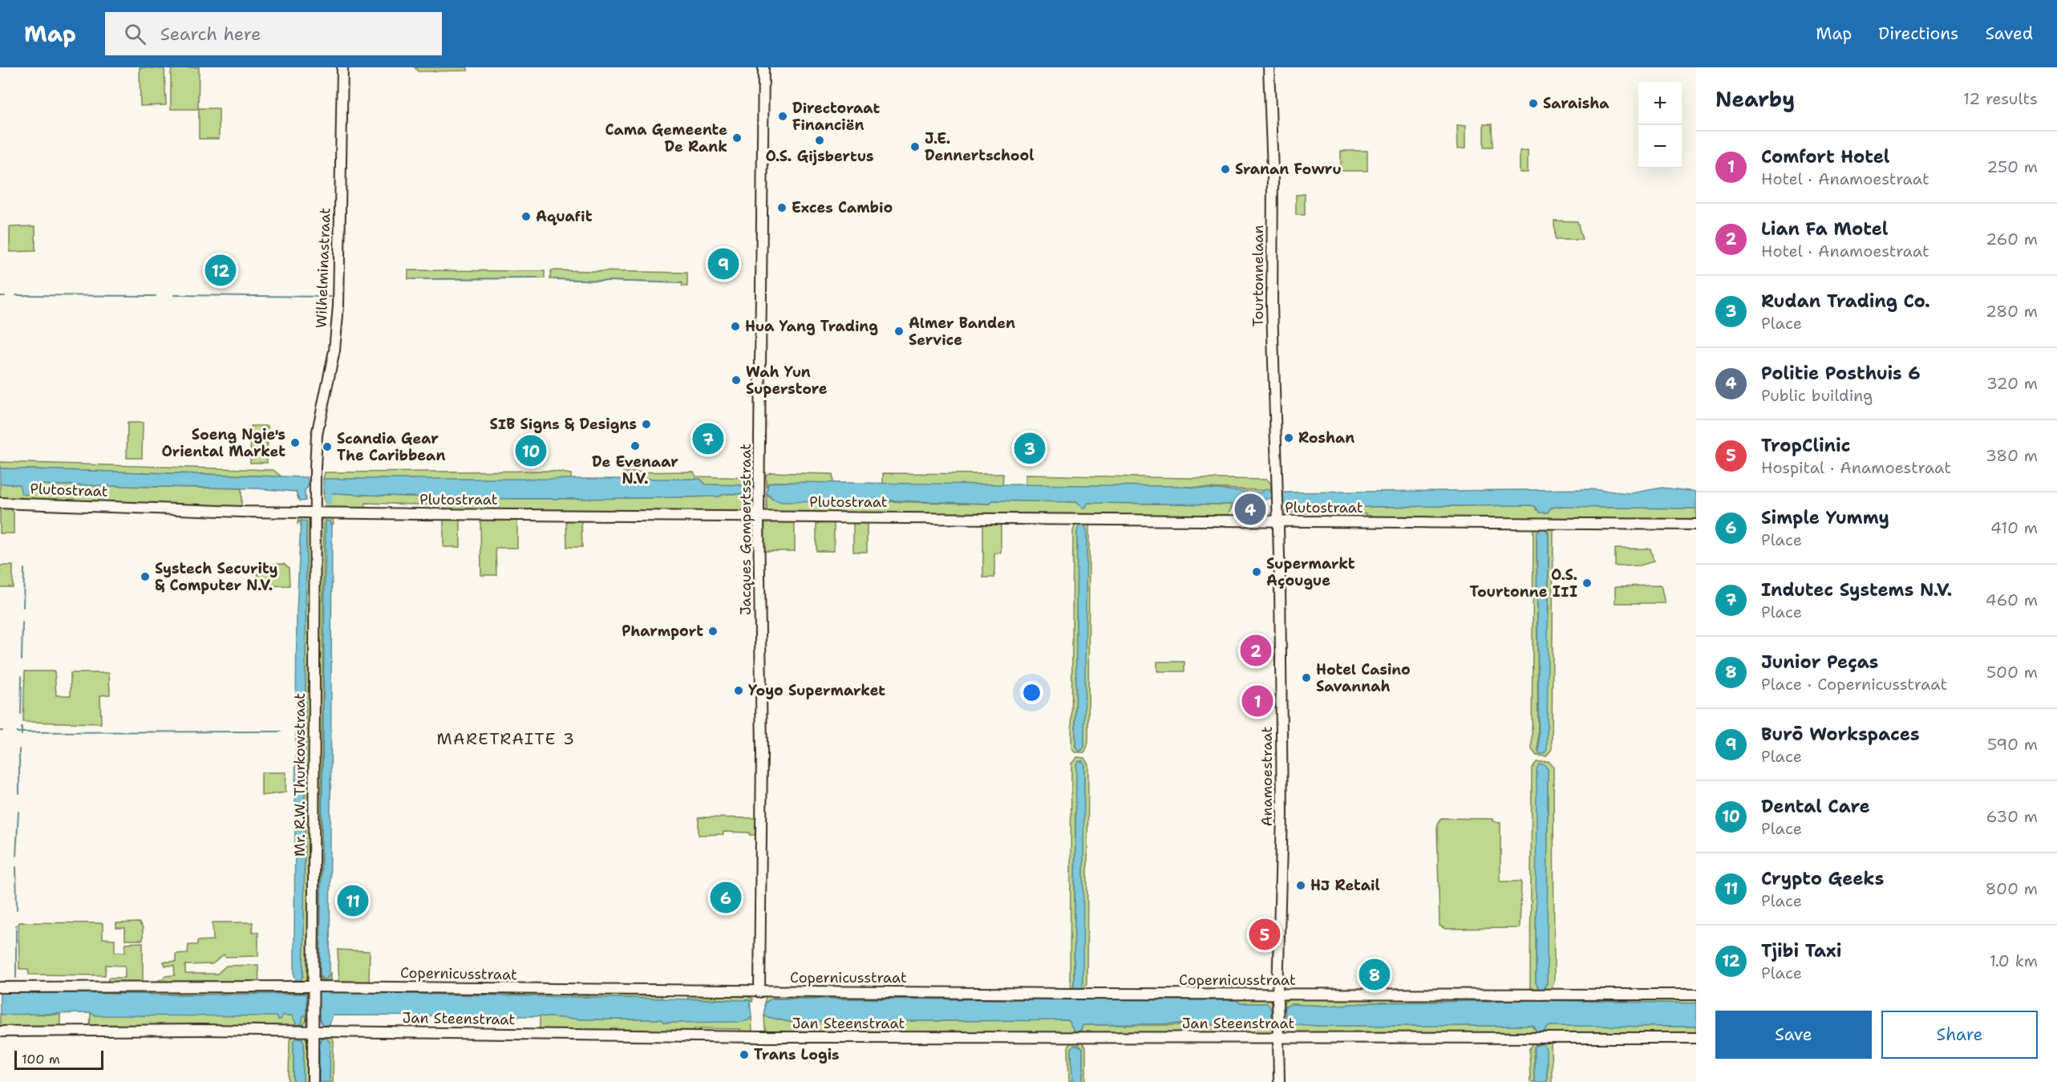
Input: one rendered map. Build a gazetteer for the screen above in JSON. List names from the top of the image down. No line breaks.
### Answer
{"streets":{"street":["Wilhelminastraat","Tourtonnelaan","Plutostraat","Jacques Gompertsstraat","Mr. R.W. Thurkowstraat","Anamoestraat","Copernicusstraat","Jan Steenstraat"]},"crossings":[["Wilhelminastraat","Mr. R.W. Thurkowstraat"],["Tourtonnelaan","Anamoestraat"],["Plutostraat","Jacques Gompertsstraat"],["Plutostraat","Mr. R.W. Thurkowstraat"],["Plutostraat","Anamoestraat"],["Jacques Gompertsstraat","Copernicusstraat"],["Mr. R.W. Thurkowstraat","Copernicusstraat"],["Mr. R.W. Thurkowstraat","Jan Steenstraat"],["Anamoestraat","Copernicusstraat"],["Anamoestraat","Jan Steenstraat"]],"districts":["MARETRAITE 3"],"places":["Saraisha","Directoraat Financiën","Cama Gemeente De Rank","O.S. Gijsbertus","J.E. Dennertschool","Sranan Fowru","Exces Cambio","Aquafit","Hua Yang Trading","Almer Banden Service","Wah Yun Superstore","SIB Signs & Designs","Roshan","Soeng Ngie's Oriental Market","De Evenaar N.V.","Scandia Gear The Caribbean","Supermarkt Açougue","Systech Security & Computer N.V.","O.S. Tourtonne III","Pharmport","Hotel Casino Savannah","Yoyo Supermarket","HJ Retail","Trans Logis"],"scale_bar":"100 m","page":{"header":"Map","search":"Search here","nav":["Map","Directions","Saved"],"heading":["Nearby","12 results"],"map_buttons":["+","−"],"list":[{"mark":"1","name":"Comfort Hotel","note":"Hotel · Anamoestraat","value":"250 m"},{"mark":"2","name":"Lian Fa Motel","note":"Hotel · Anamoestraat","value":"260 m"},{"mark":"3","name":"Rudan Trading Co.","note":"Place","value":"280 m"},{"mark":"4","name":"Politie Posthuis 6","note":"Public building","value":"320 m"},{"mark":"5","name":"TropClinic","note":"Hospital · Anamoestraat","value":"380 m"},{"mark":"6","name":"Simple Yummy","note":"Place","value":"410 m"},{"mark":"7","name":"Indutec Systems N.V.","note":"Place","value":"460 m"},{"mark":"8","name":"Junior Peças","note":"Place · Copernicusstraat","value":"500 m"},{"mark":"9","name":"Burō Workspaces","note":"Place","value":"590 m"},{"mark":"10","name":"Dental Care","note":"Place","value":"630 m"},{"mark":"11","name":"Crypto Geeks","note":"Place","value":"800 m"},{"mark":"12","name":"Tjibi Taxi","note":"Place","value":"1.0 km"}],"pins":["9","12","7","3","10","4","2","1","6","11","5","8"],"buttons":["Save","Share"],"scale":"100 m"}}
